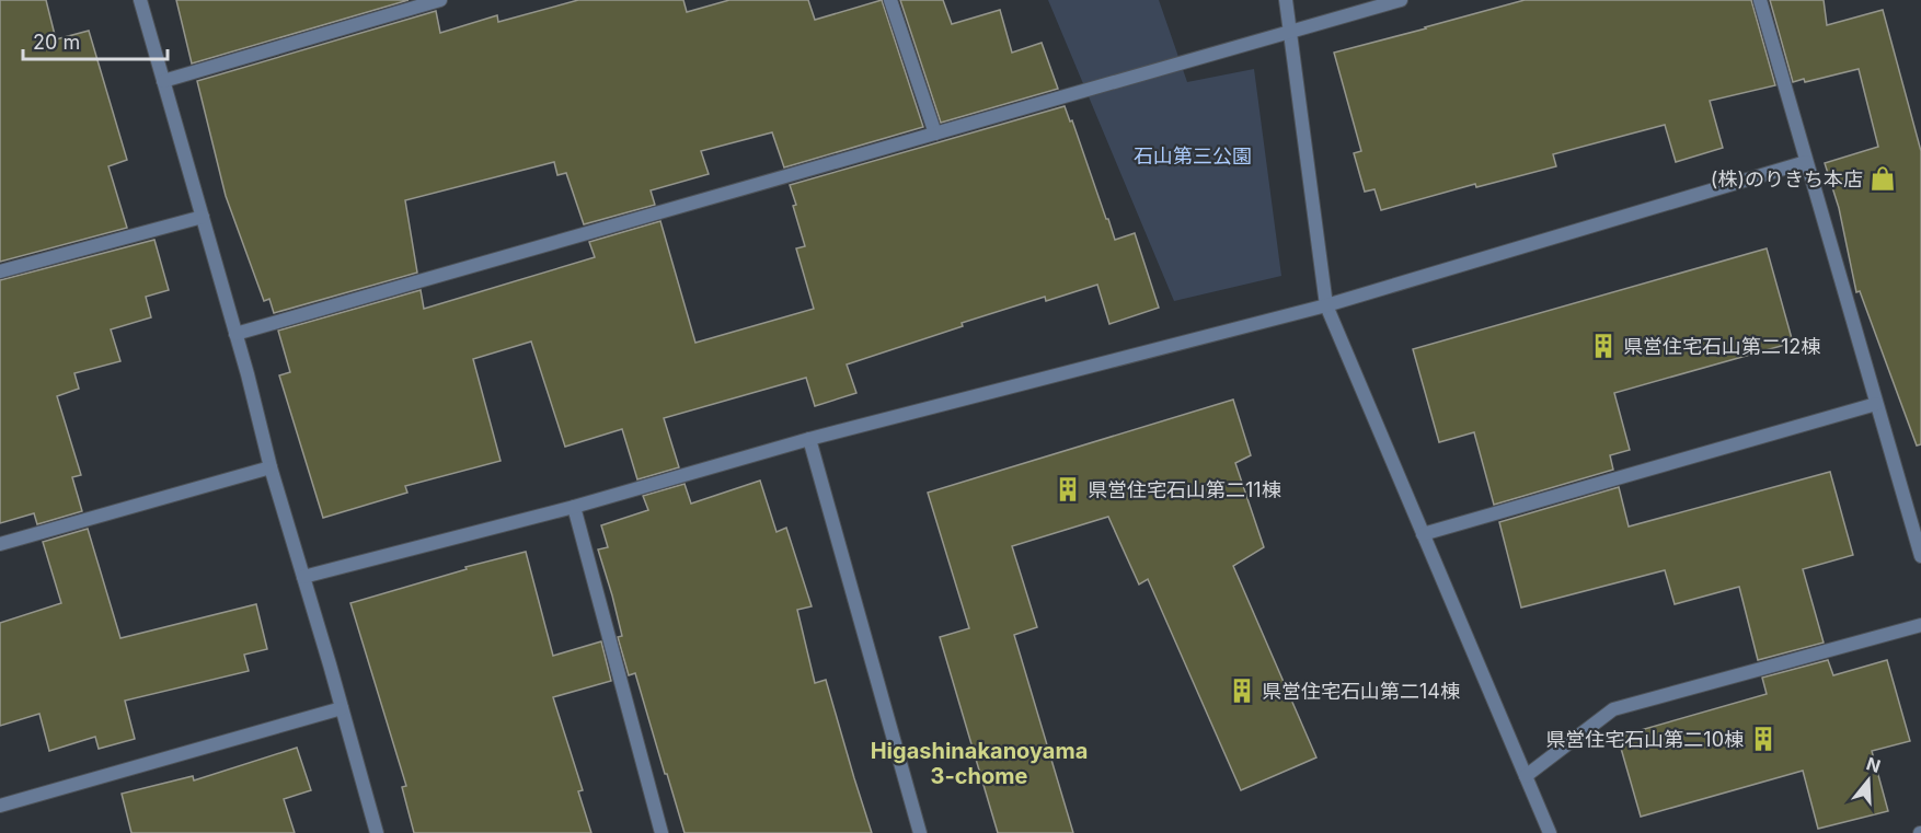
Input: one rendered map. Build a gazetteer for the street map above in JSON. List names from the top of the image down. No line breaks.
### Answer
{"districts":["Higashinakanoyama 3-chome"],"parks":["石山第三公園"],"places":{"shop":["(株)のりきち本店"],"building":["県営住宅石山第二12棟","県営住宅石山第二11棟","県営住宅石山第二14棟","県営住宅石山第二10棟"]},"scale_bar":"20 m","north":"top"}
